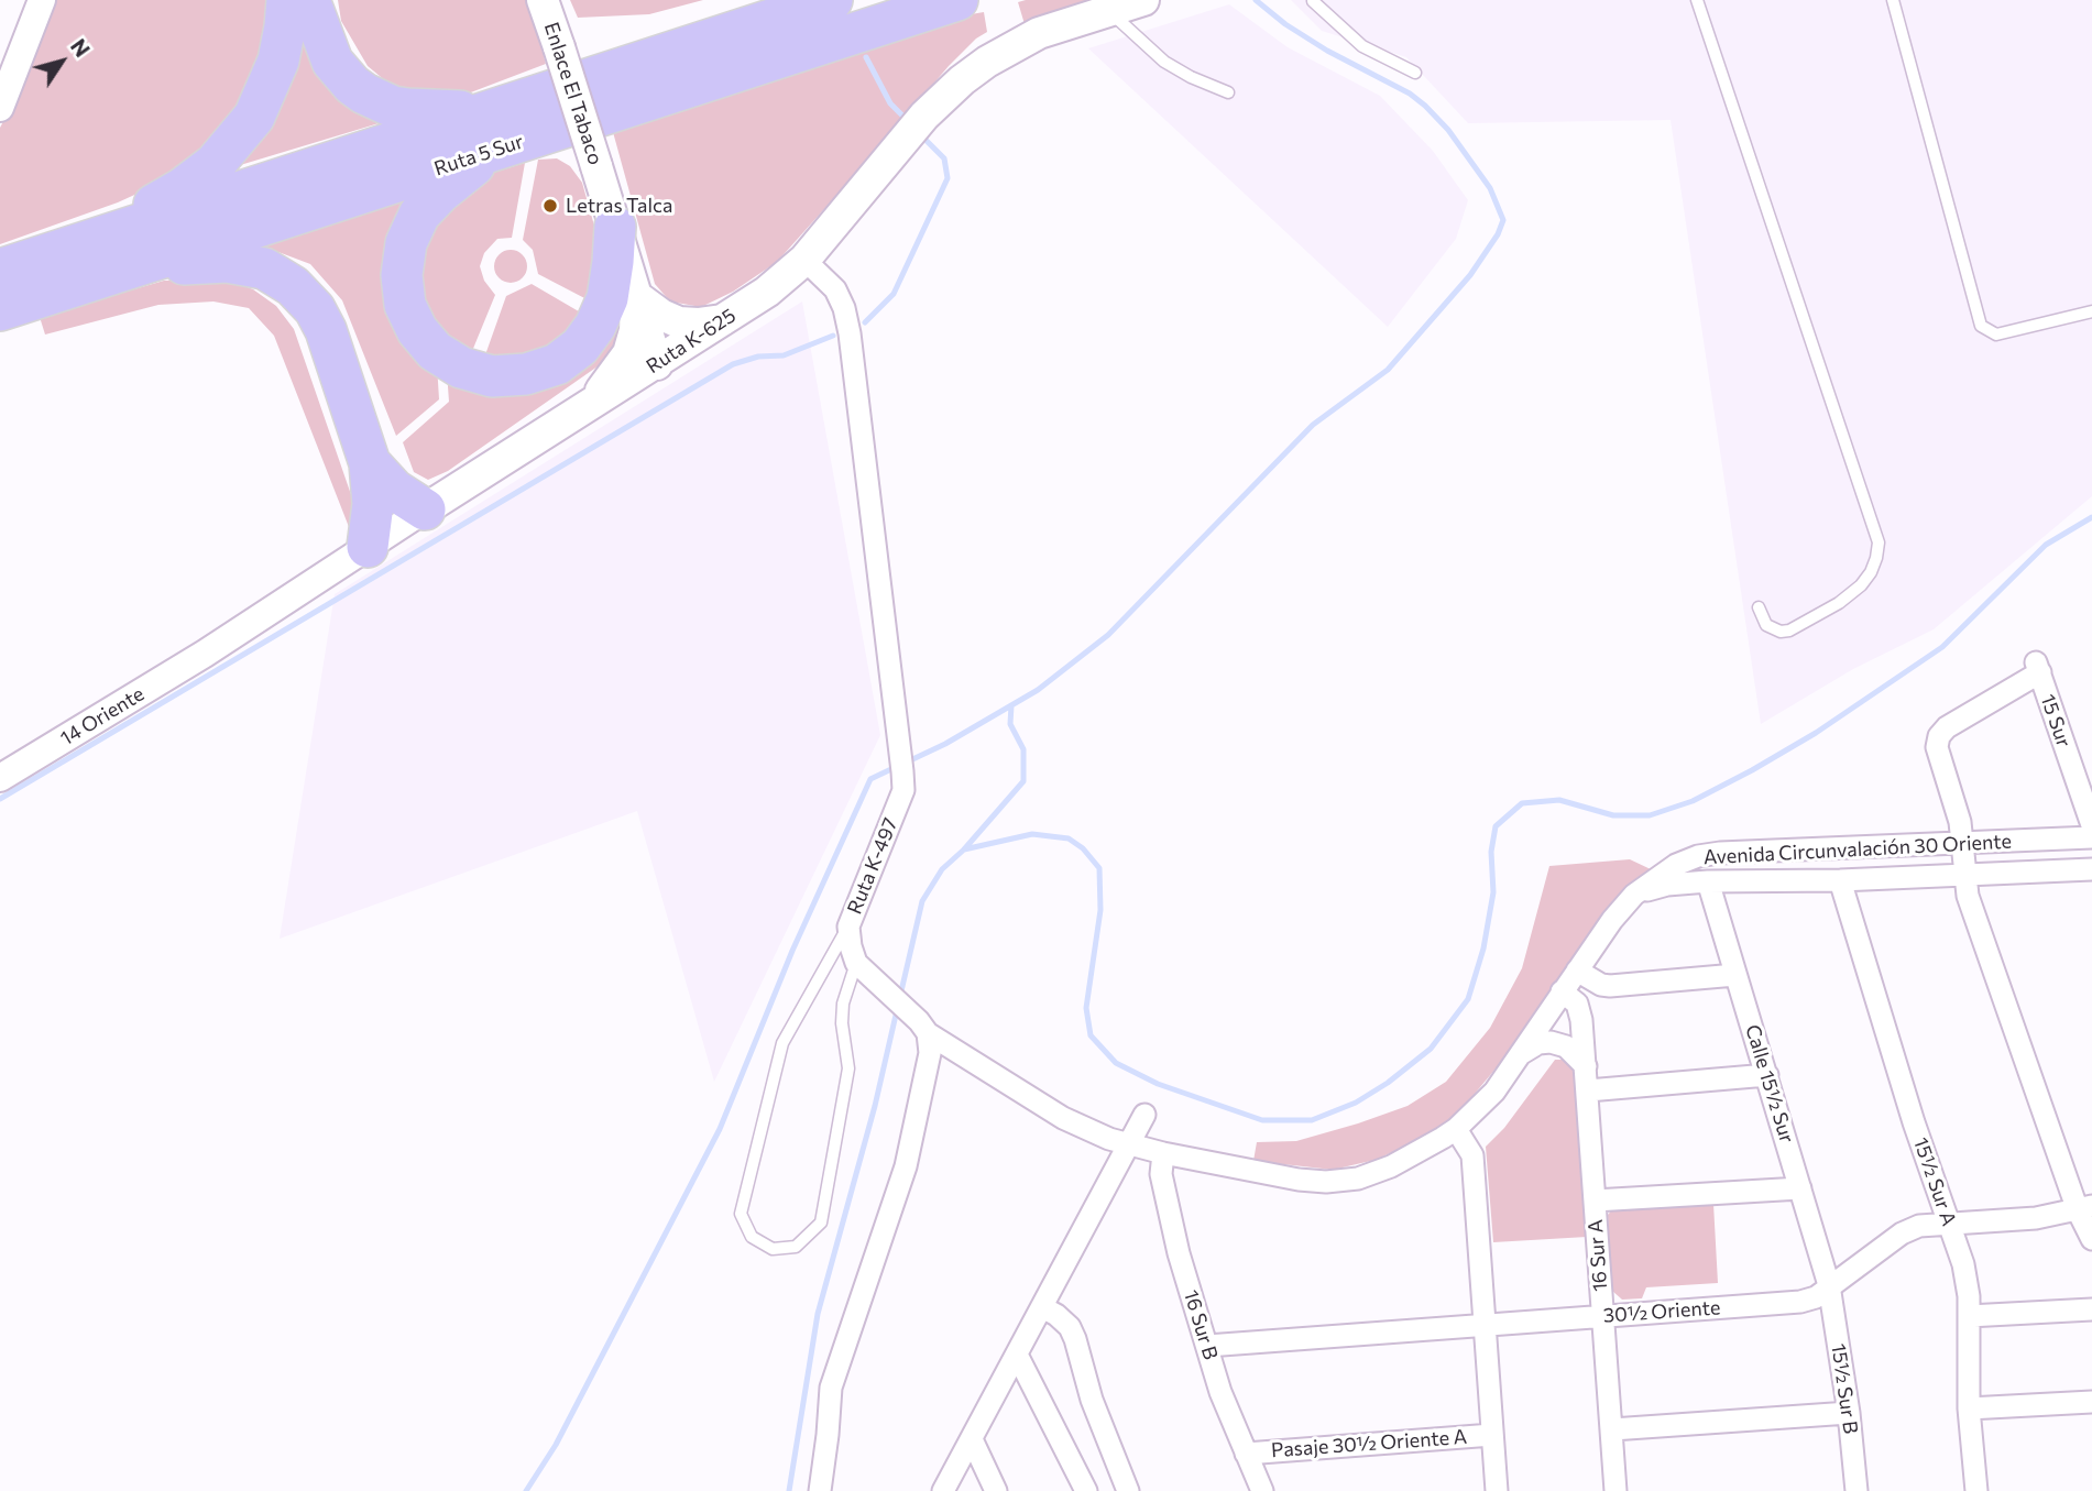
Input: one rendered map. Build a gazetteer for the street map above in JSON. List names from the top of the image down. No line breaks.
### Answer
{"streets":{"highway":["Ruta 5 Sur"],"main road":["Enlace El Tabaco","Ruta K-625"],"street":["14 Oriente","15 Sur","Avenida Circunvalación 30 Oriente","Ruta K-497","Calle 15½ Sur","15½ Sur A","16 Sur A","30½ Oriente","16 Sur B","15½ Sur B","Pasaje 30½ Oriente A"]},"crossings":[["Enlace El Tabaco","Ruta K-625"],["Ruta K-625","14 Oriente"],["Ruta K-625","Ruta K-497"],["15 Sur","Avenida Circunvalación 30 Oriente"],["Avenida Circunvalación 30 Oriente","Calle 15½ Sur"],["Avenida Circunvalación 30 Oriente","15½ Sur A"],["Avenida Circunvalación 30 Oriente","16 Sur A"],["Avenida Circunvalación 30 Oriente","16 Sur B"],["Calle 15½ Sur","30½ Oriente"],["Calle 15½ Sur","15½ Sur B"],["15½ Sur A","30½ Oriente"],["16 Sur A","30½ Oriente"],["30½ Oriente","16 Sur B"],["30½ Oriente","15½ Sur B"],["16 Sur B","Pasaje 30½ Oriente A"]],"places":["Letras Talca"],"north":"top right"}
